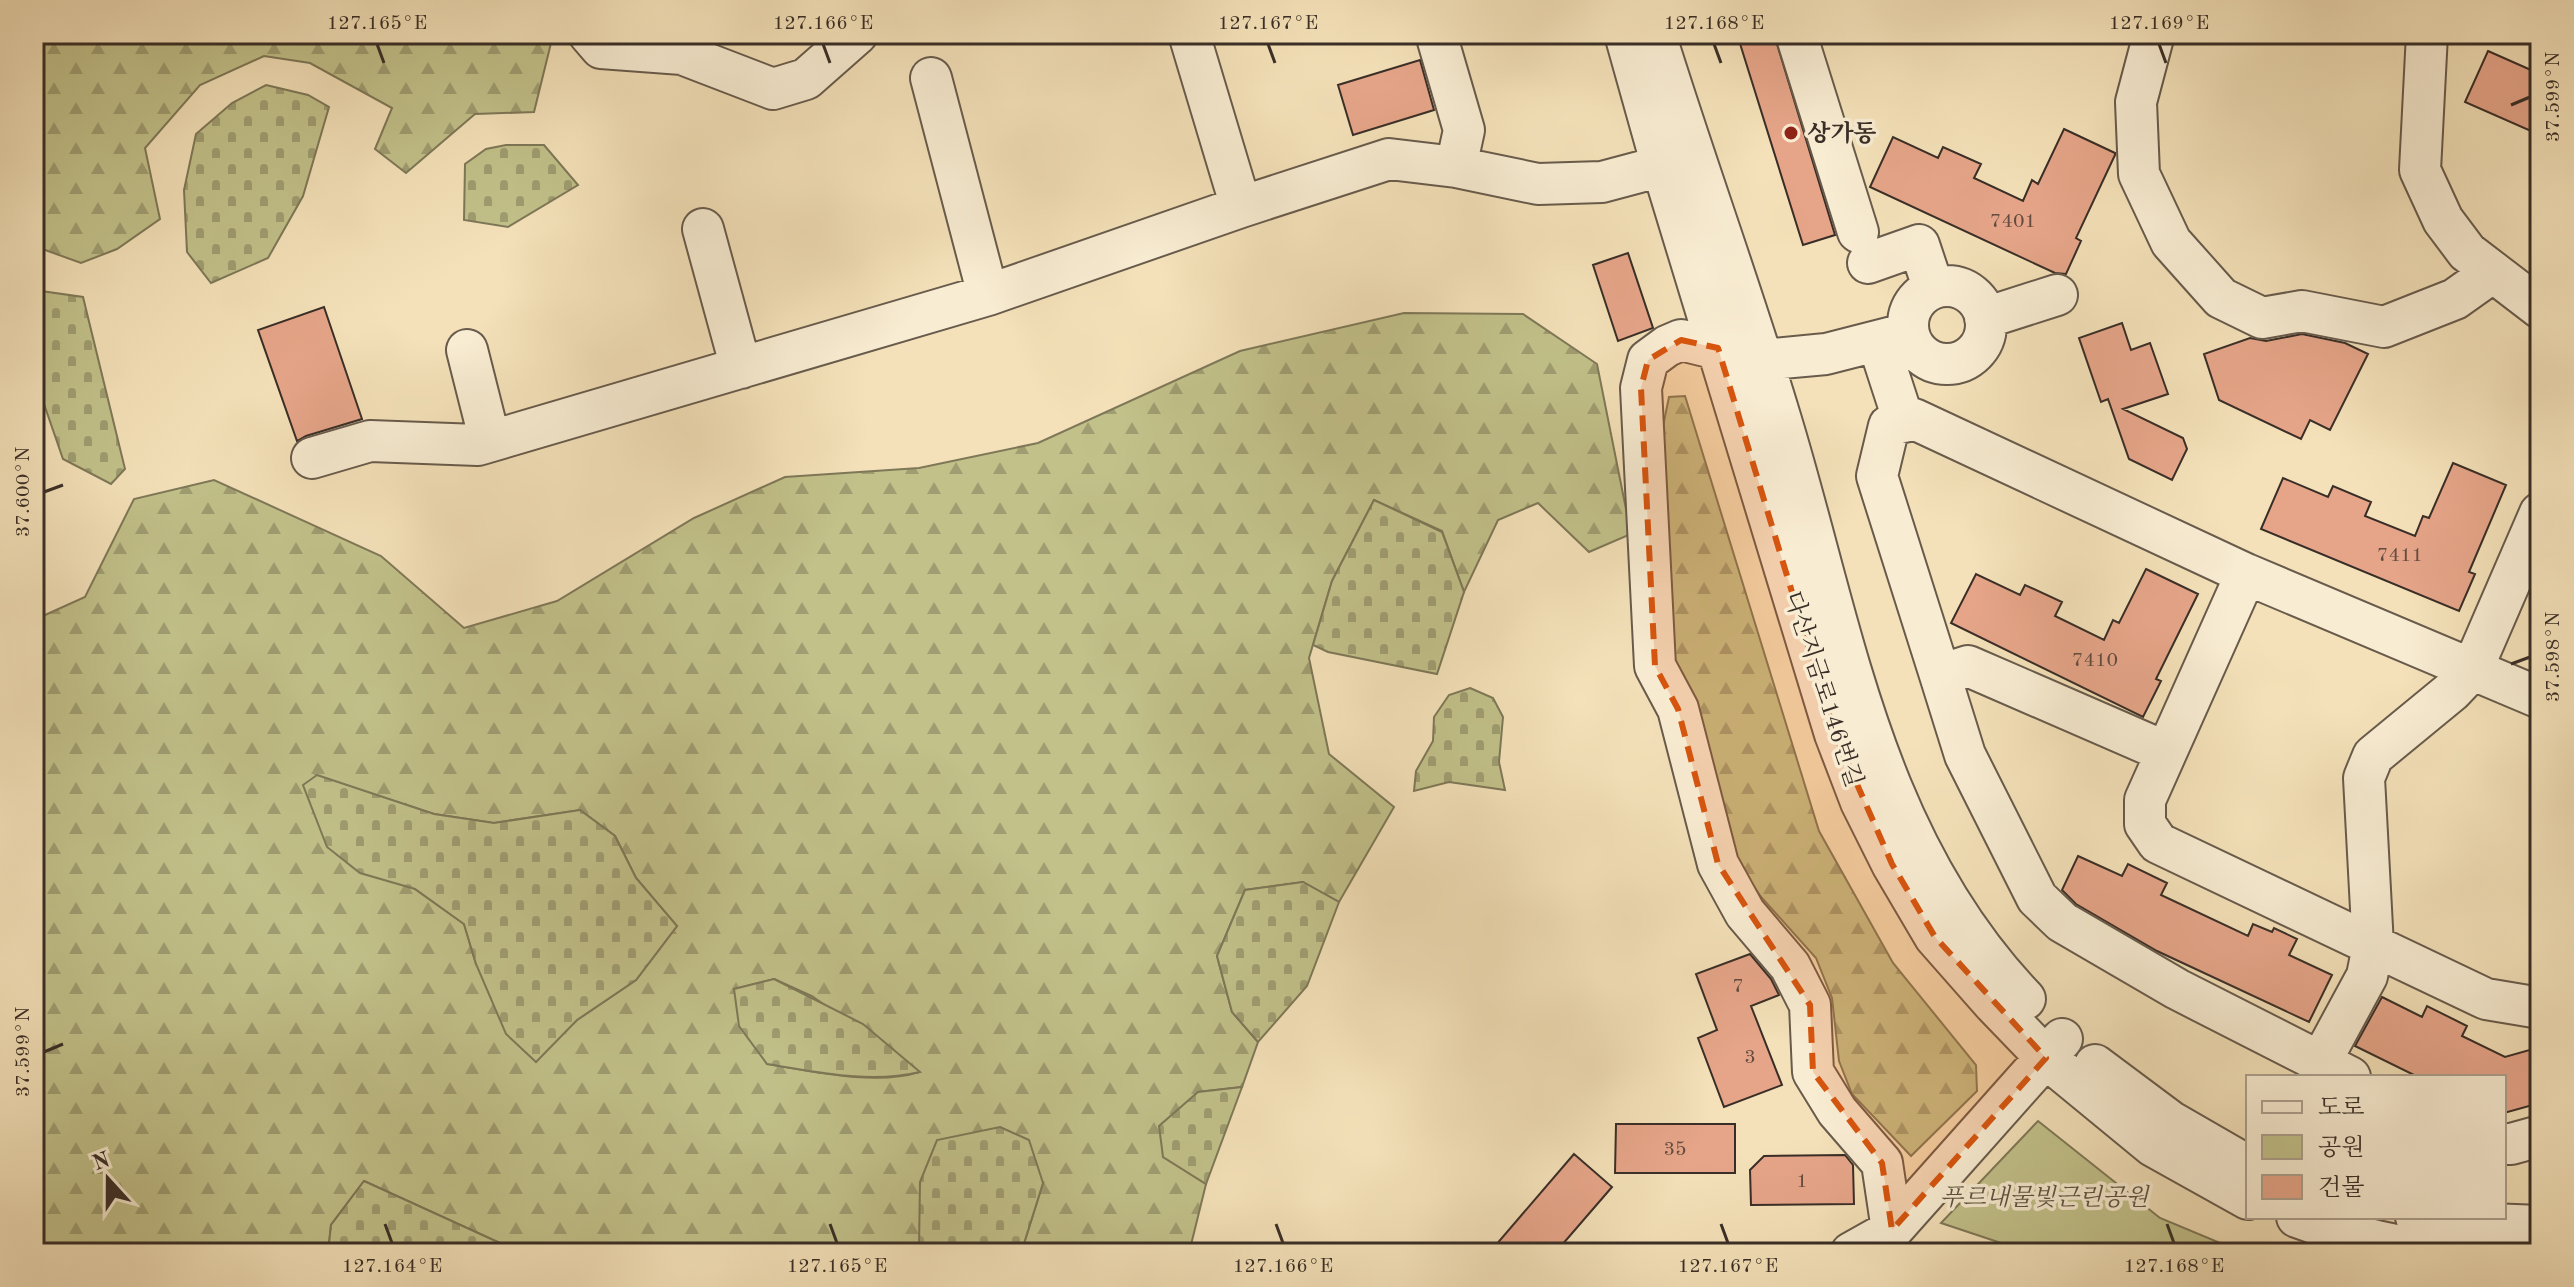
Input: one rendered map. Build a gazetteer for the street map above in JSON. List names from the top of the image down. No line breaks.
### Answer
{"streets":{"street":["다산지금로146번길"]},"parks":["푸르내물빛근린공원"],"places":["상가동"],"house_numbers":["7401","7411","7410","7","3","35","1"],"legend":["도로","공원","건물"],"north":"top","coordinates":["127.165°E","127.166°E","127.167°E","127.168°E","127.169°E","37.599°N","37.600°N","37.598°N","127.164°E"]}
